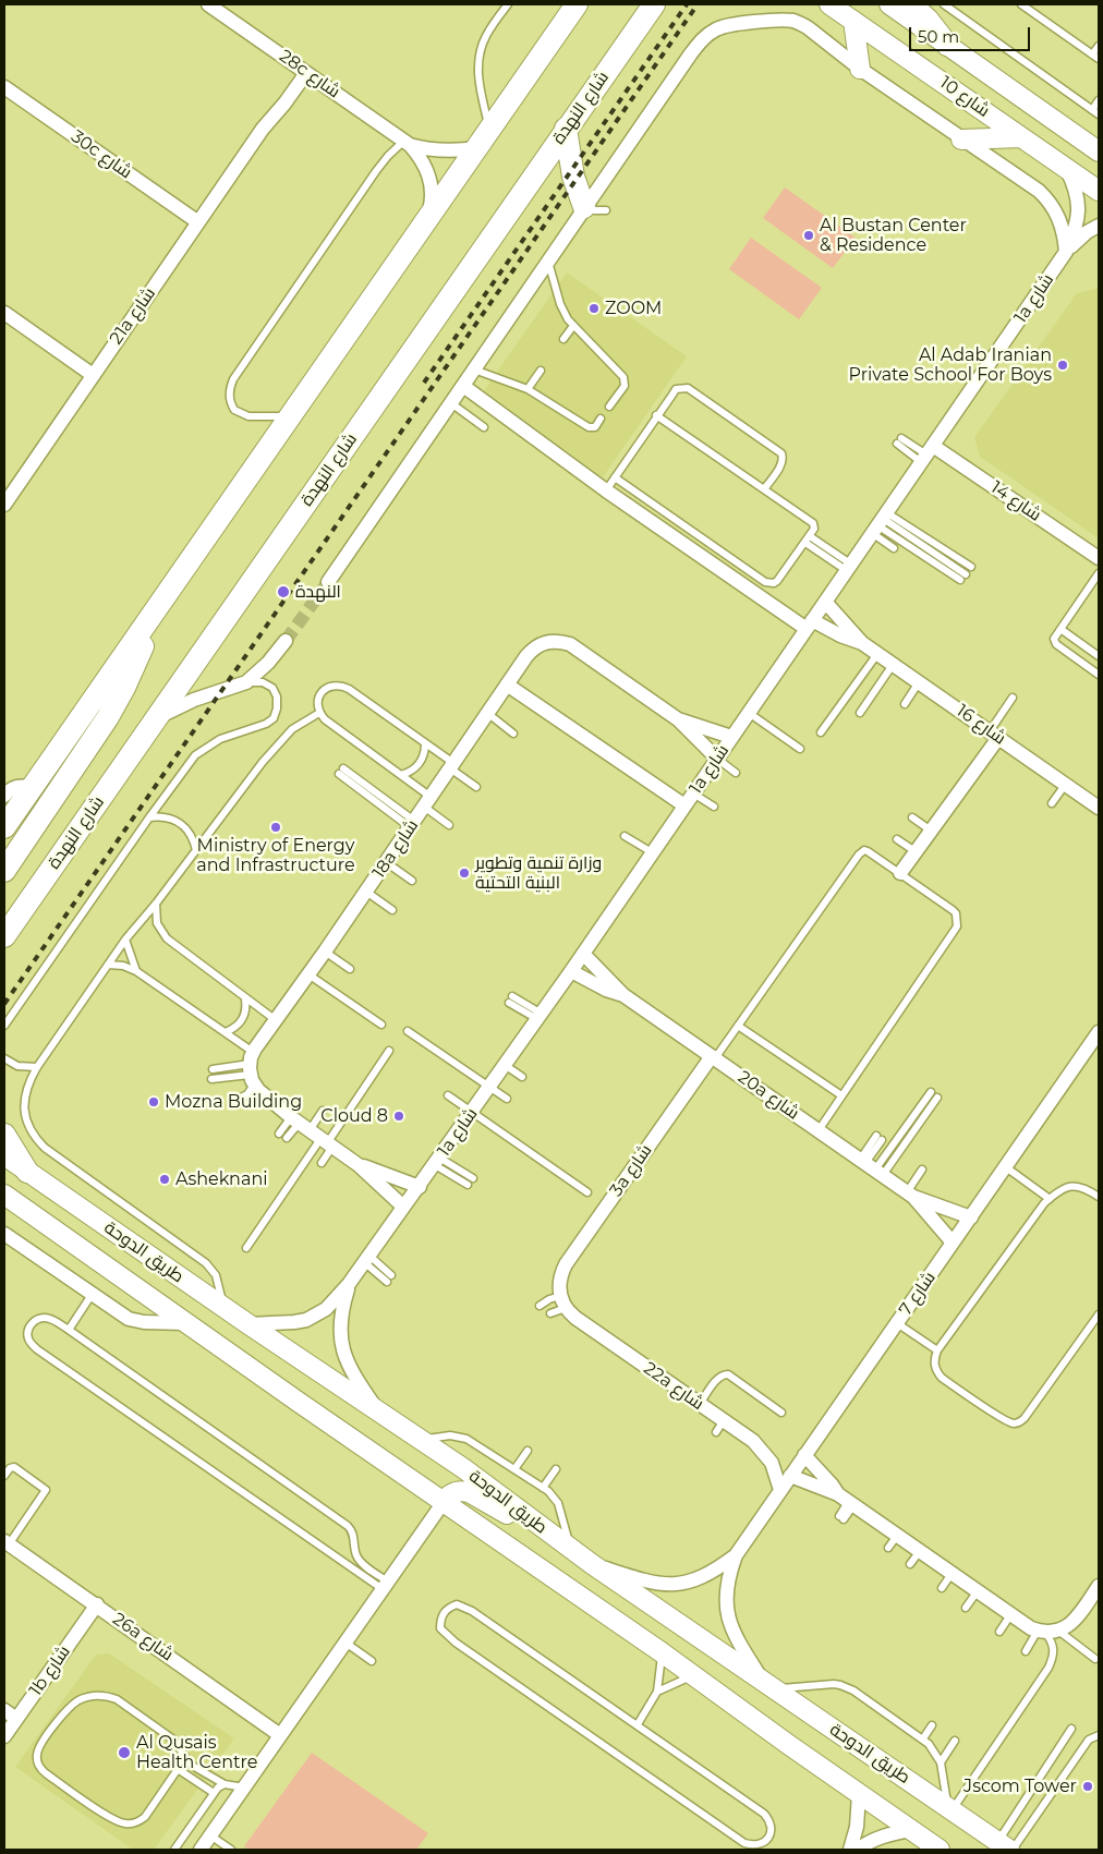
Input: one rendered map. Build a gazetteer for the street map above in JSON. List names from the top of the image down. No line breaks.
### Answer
{"streets":{"main road":["شارع 10","شارع النهدة","طريق الدوحة"],"street":["28c شارع","30c شارع","1a شارع","21a شارع","شارع 14","شارع 16","18a شارع","20a شارع","3a شارع","شارع 7","22a شارع","26a شارع","1b شارع"]},"crossings":[["28c شارع","21a شارع"],["شارع 10","1a شارع"],["30c شارع","21a شارع"],["1a شارع","شارع 14"],["1a شارع","شارع 16"],["1a شارع","18a شارع"],["1a شارع","20a شارع"],["1a شارع","طريق الدوحة"],["20a شارع","3a شارع"],["20a شارع","شارع 7"],["3a شارع","22a شارع"],["طريق الدوحة","شارع 7"],["شارع 7","22a شارع"],["26a شارع","1b شارع"]],"places":["Al Bustan Center & Residence","ZOOM","Al Adab Iranian Private School For Boys","النهدة","Ministry of Energy and Infrastructure","وزارة تنمية وتطوير البنية التحتية","Mozna Building","Cloud 8","Asheknani","Al Qusais Health Centre","Jscom Tower"],"scale_bar":"50 m"}
